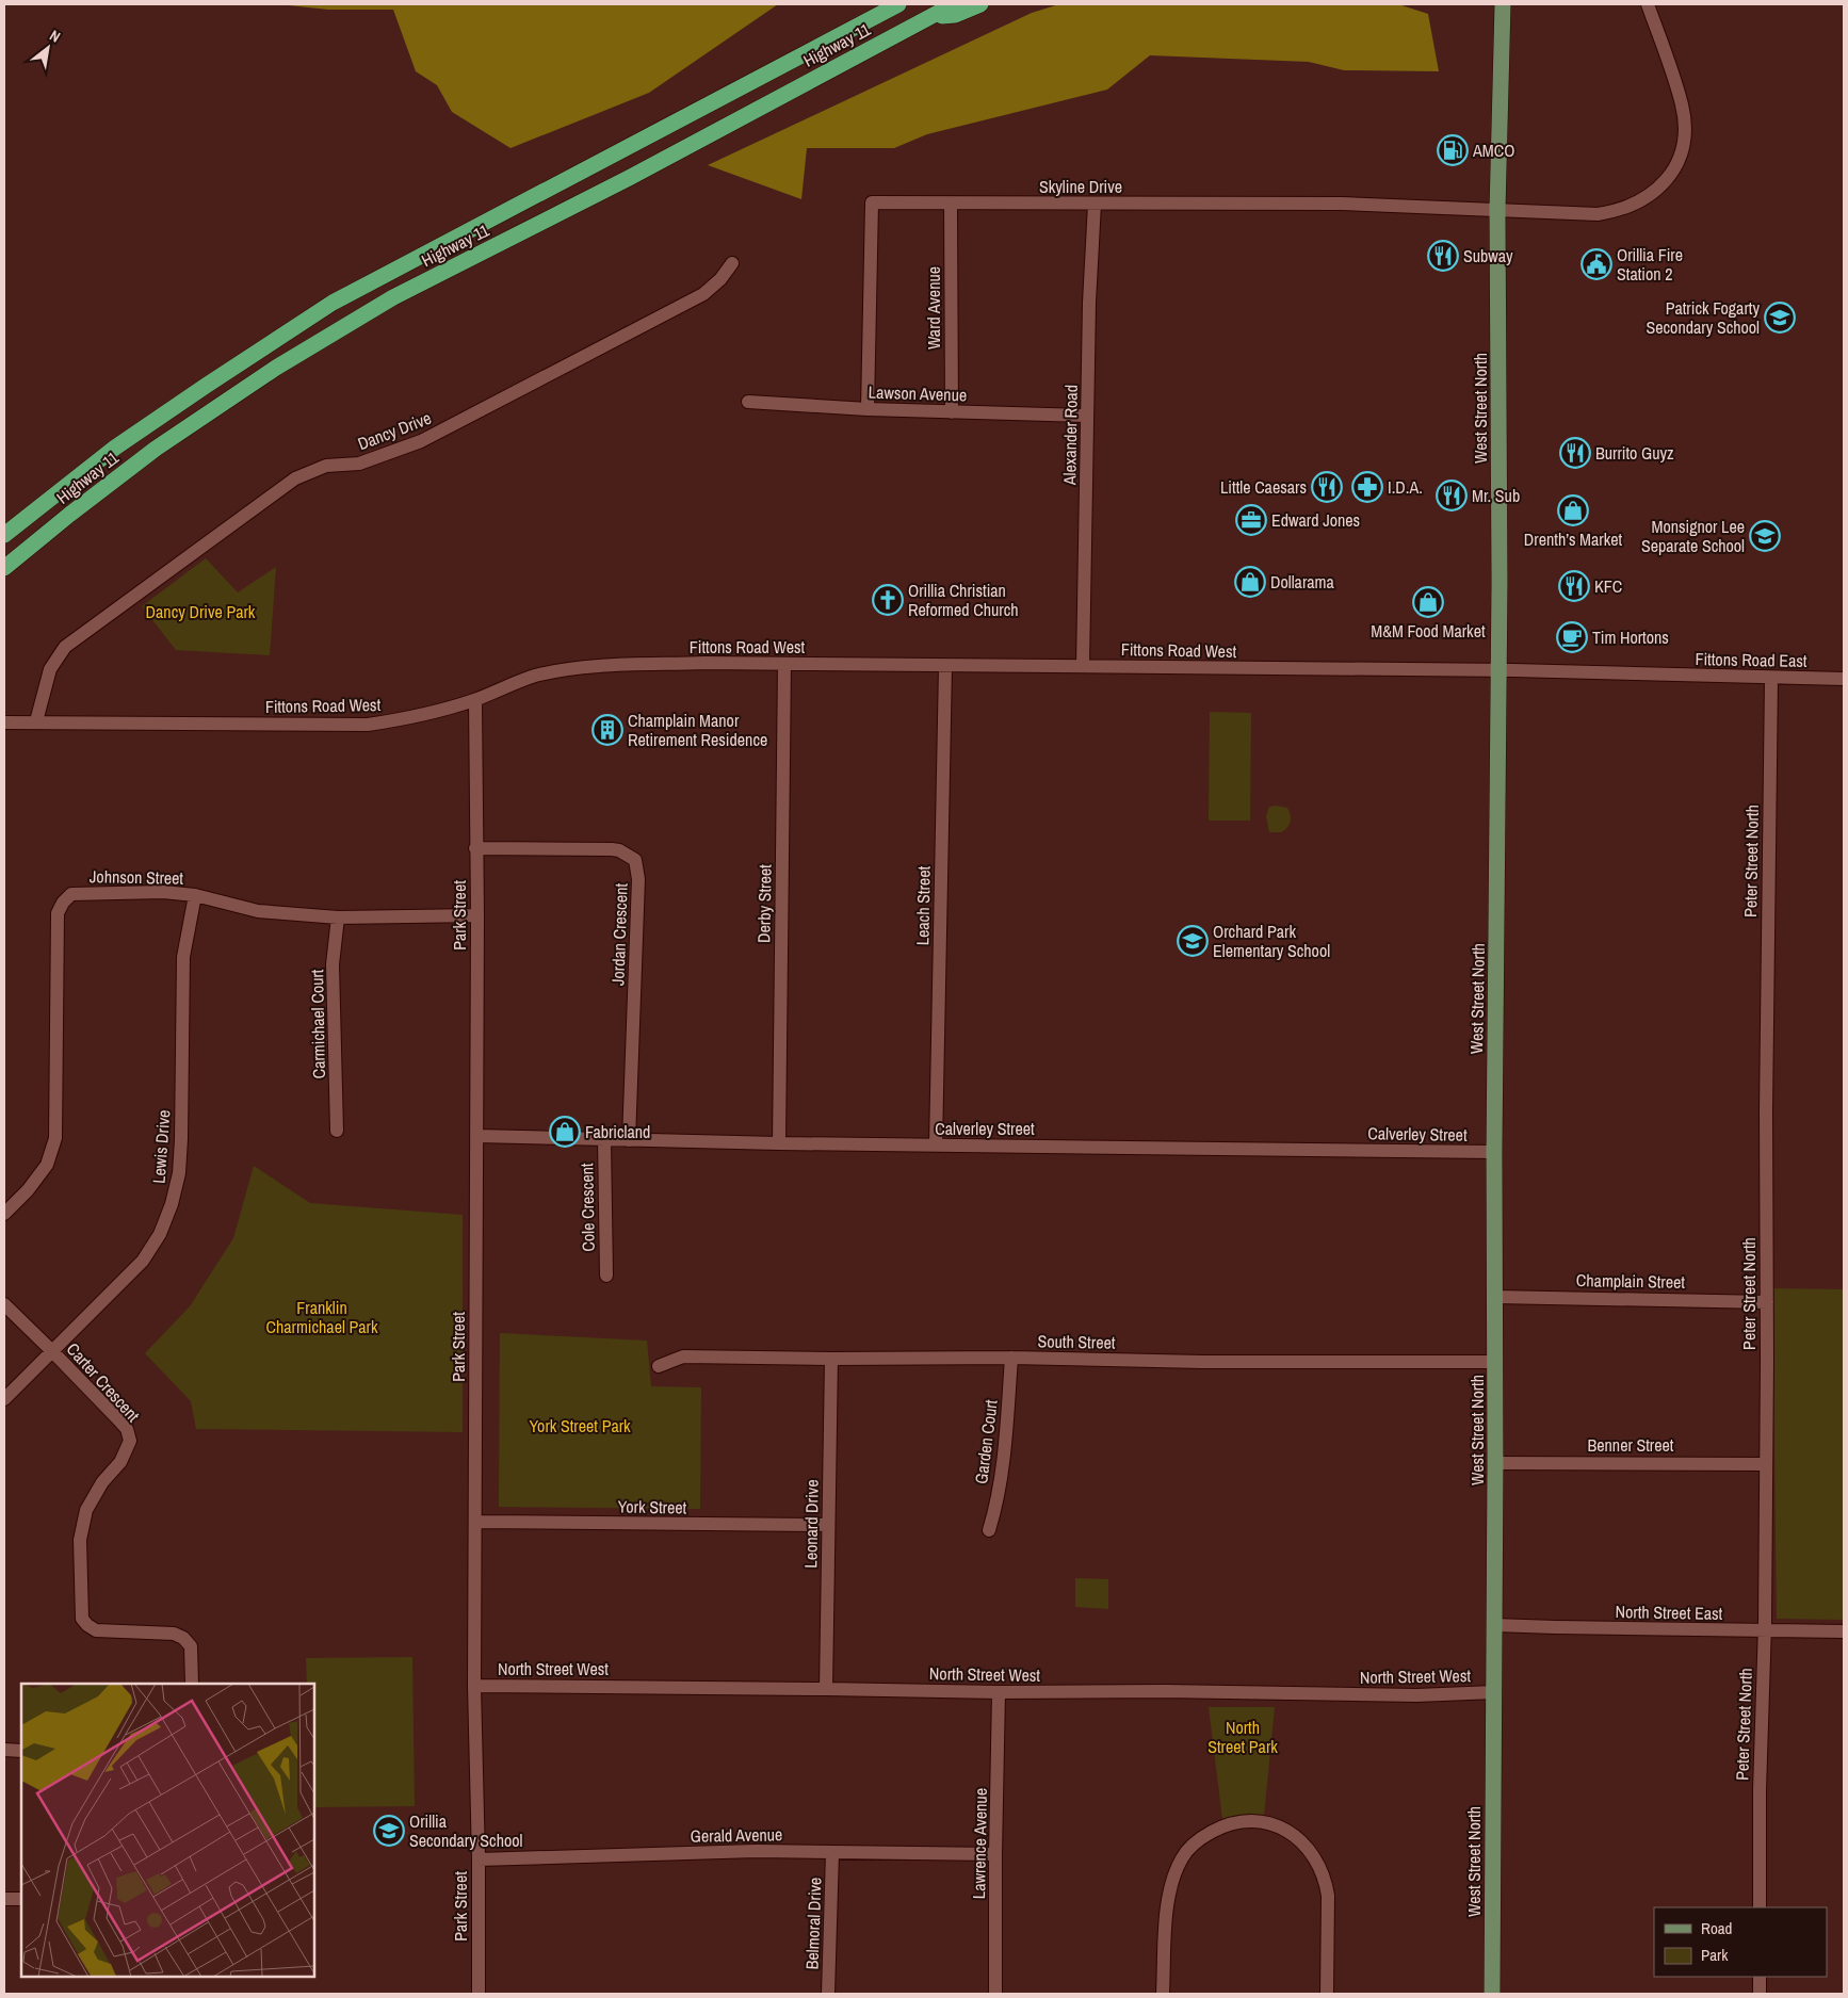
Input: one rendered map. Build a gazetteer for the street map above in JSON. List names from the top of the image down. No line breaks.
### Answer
{"streets":{"highway":["Highway 11"],"main road":["West Street North"],"street":["Skyline Drive","Ward Avenue","Lawson Avenue","Dancy Drive","Alexander Road","Fittons Road West","Fittons Road East","Peter Street North","Johnson Street","Derby Street","Leach Street","Park Street","Jordan Crescent","Carmichael Court","Calverley Street","Lewis Drive","Cole Crescent","Champlain Street","South Street","Carter Crescent","Garden Court","Benner Street","York Street","Leonard Drive","North Street East","North Street West","Gerald Avenue","Lawrence Avenue","Belmoral Drive"]},"crossings":[["Skyline Drive","Ward Avenue"],["Skyline Drive","Lawson Avenue"],["Skyline Drive","West Street North"],["Skyline Drive","Alexander Road"],["Ward Avenue","Lawson Avenue"],["Lawson Avenue","Alexander Road"],["West Street North","Fittons Road West"],["West Street North","Fittons Road East"],["West Street North","Calverley Street"],["West Street North","Champlain Street"],["West Street North","South Street"],["West Street North","Benner Street"],["West Street North","North Street East"],["West Street North","North Street West"],["Dancy Drive","Fittons Road West"],["Alexander Road","Fittons Road West"],["Fittons Road West","Fittons Road East"],["Fittons Road West","Derby Street"],["Fittons Road West","Leach Street"],["Fittons Road West","Park Street"],["Fittons Road East","Peter Street North"],["Peter Street North","Champlain Street"],["Peter Street North","Benner Street"],["Peter Street North","North Street East"],["Johnson Street","Park Street"],["Johnson Street","Carmichael Court"],["Johnson Street","Lewis Drive"],["Derby Street","Calverley Street"],["Leach Street","Calverley Street"],["Park Street","Jordan Crescent"],["Park Street","Calverley Street"],["Park Street","York Street"],["Park Street","North Street West"],["Park Street","Gerald Avenue"],["Jordan Crescent","Calverley Street"],["Calverley Street","Cole Crescent"],["Lewis Drive","Carter Crescent"],["South Street","Garden Court"],["South Street","Leonard Drive"],["York Street","Leonard Drive"],["Leonard Drive","North Street West"],["North Street West","Lawrence Avenue"],["Gerald Avenue","Lawrence Avenue"],["Gerald Avenue","Belmoral Drive"]],"parks":["Dancy Drive Park","Franklin Charmichael Park","York Street Park","North Street Park"],"places":{"fuel station":["AMCO"],"restaurant":["Subway","Burrito Guyz","Little Caesars","Mr. Sub","KFC"],"public building":["Orillia Fire Station 2"],"school or university":["Patrick Fogarty Secondary School","Monsignor Lee Separate School","Orchard Park Elementary School","Orillia Secondary School"],"pharmacy":["I.D.A."],"shop":["Drenth’s Market","Dollarama","M&M Food Market","Fabricland"],"office":["Edward Jones"],"church":["Orillia Christian Reformed Church"],"cafe":["Tim Hortons"],"building":["Champlain Manor Retirement Residence"]},"legend":["Road","Park"],"north":"top right"}
